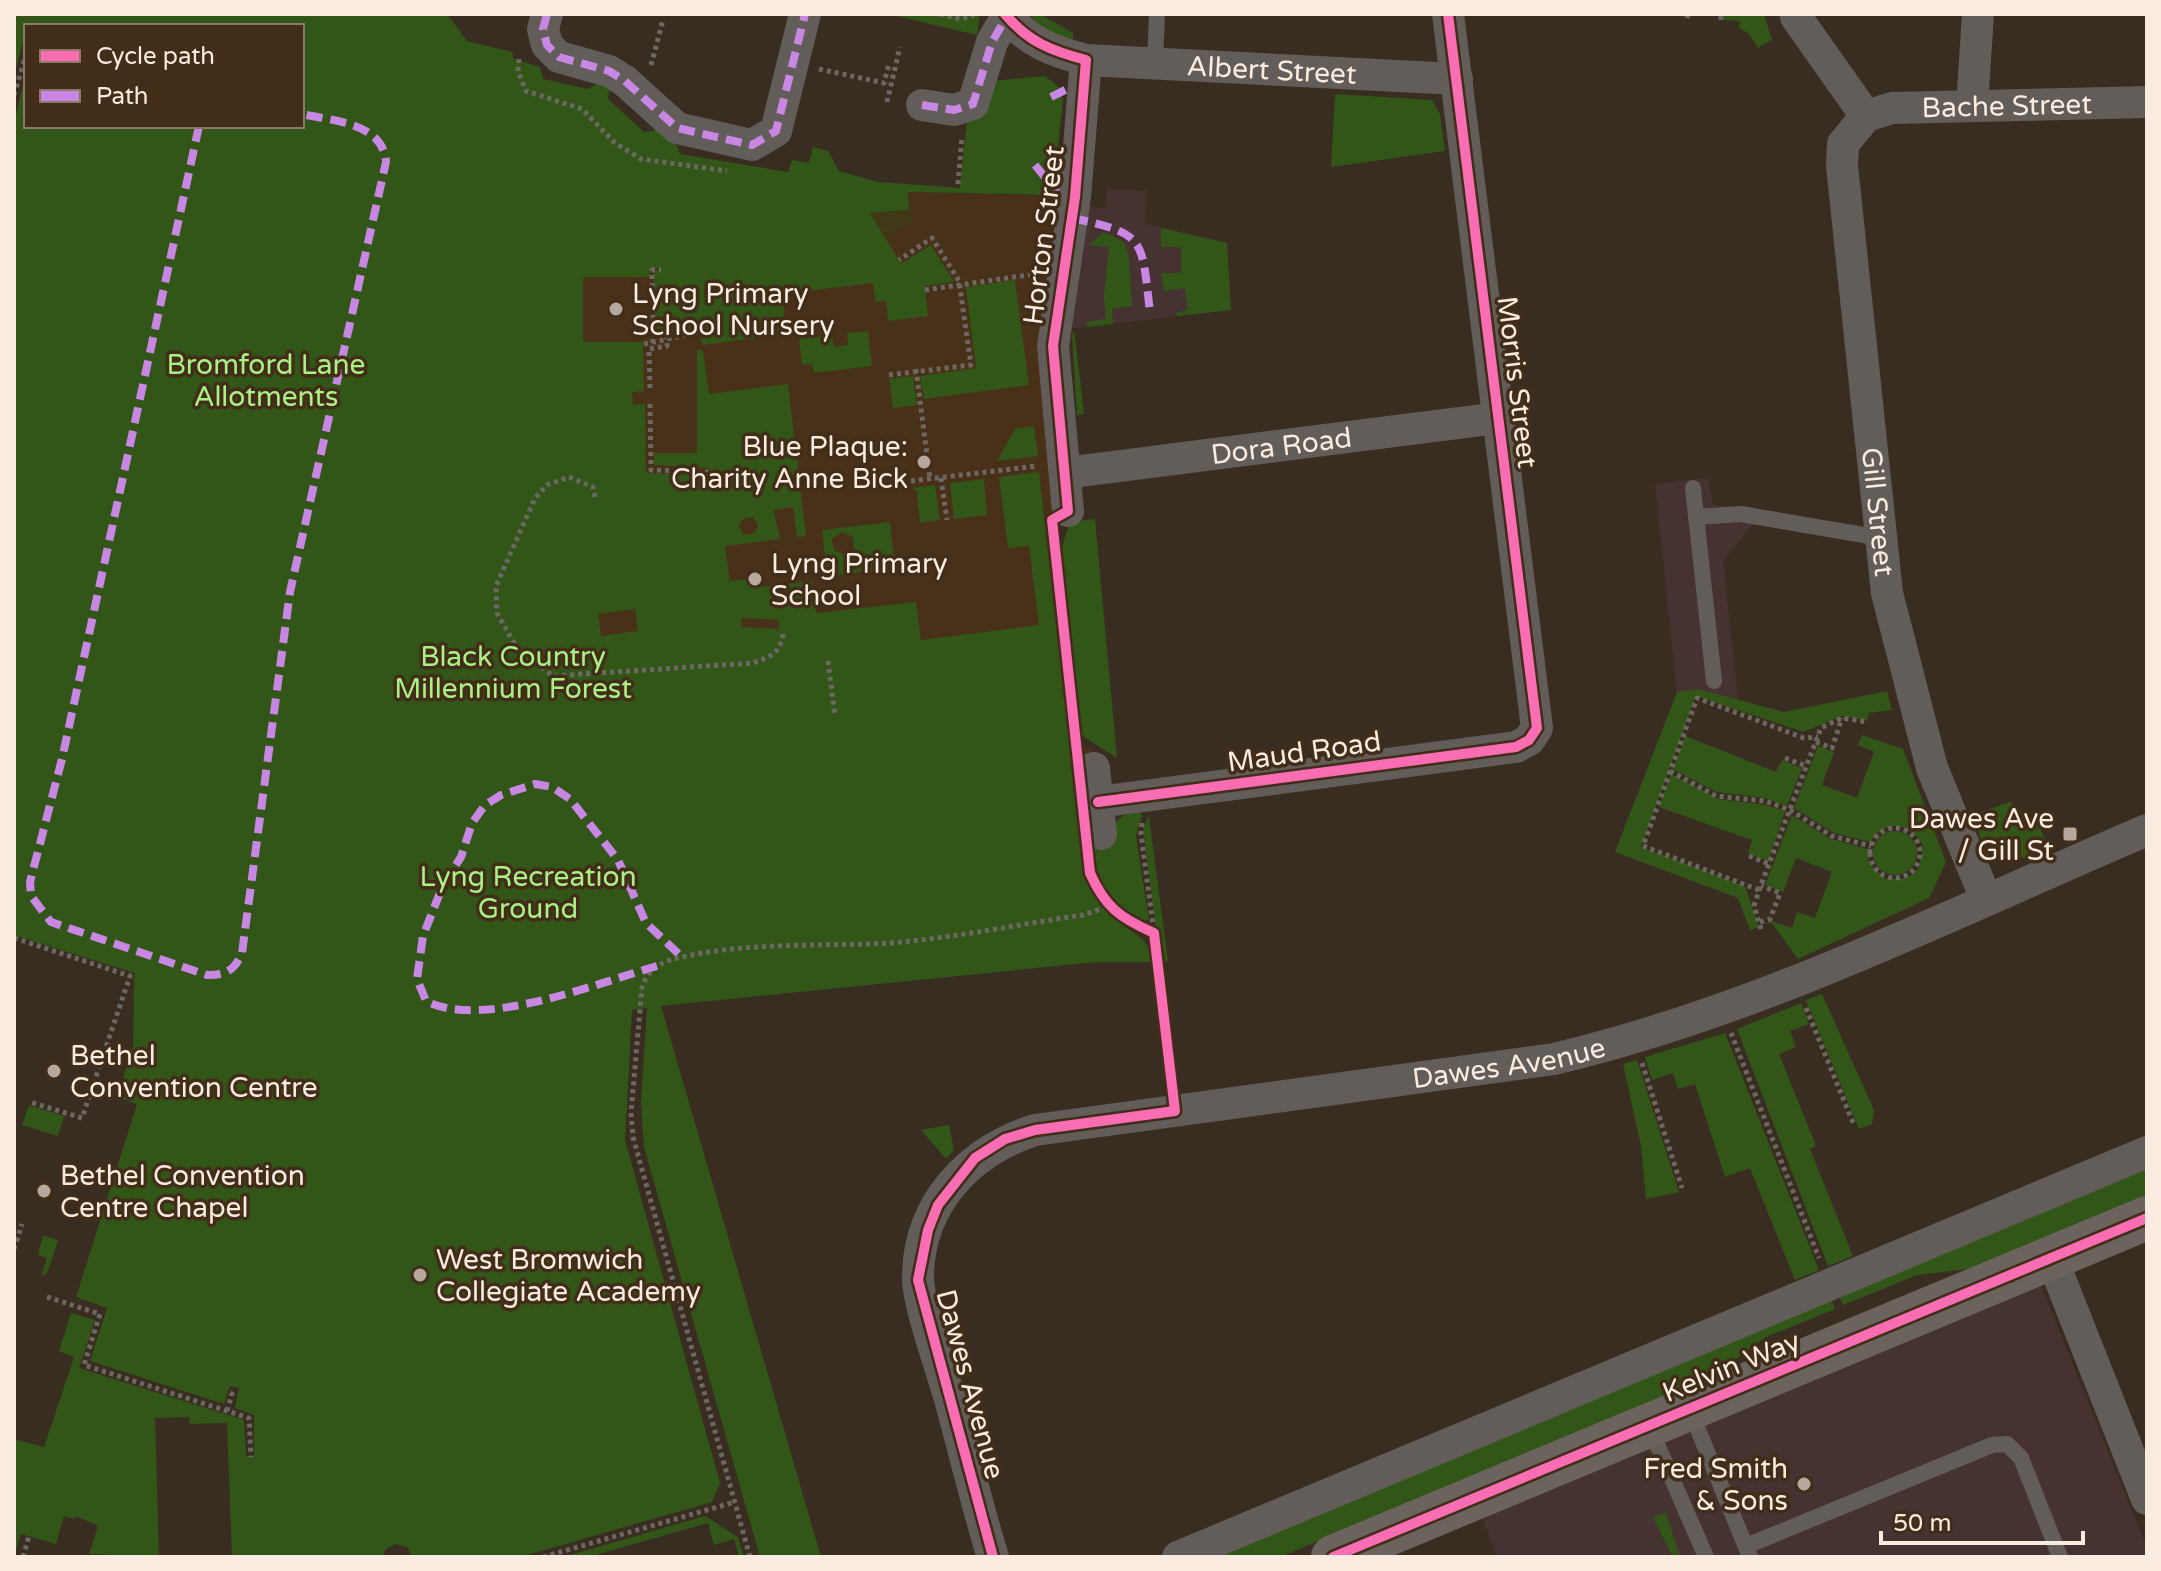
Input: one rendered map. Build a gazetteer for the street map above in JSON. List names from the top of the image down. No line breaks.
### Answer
{"streets":{"main road":["Kelvin Way"],"street":["Albert Street","Bache Street","Horton Street","Morris Street","Dora Road","Gill Street","Maud Road","Dawes Avenue"]},"crossings":[["Albert Street","Horton Street"],["Albert Street","Morris Street"],["Bache Street","Gill Street"],["Horton Street","Dora Road"],["Morris Street","Dora Road"],["Morris Street","Maud Road"],["Gill Street","Dawes Avenue"]],"parks":["Bromford Lane Allotments","Black Country Millennium Forest","Lyng Recreation Ground"],"places":{"other":["Lyng Primary School Nursery","Blue Plaque: Charity Anne Bick","Lyng Primary School","Bethel Convention Centre","Bethel Convention Centre Chapel","West Bromwich Collegiate Academy","Fred Smith & Sons"],"transit":["Dawes Ave / Gill St"]},"legend":["Cycle path","Path"],"scale_bar":"50 m"}
